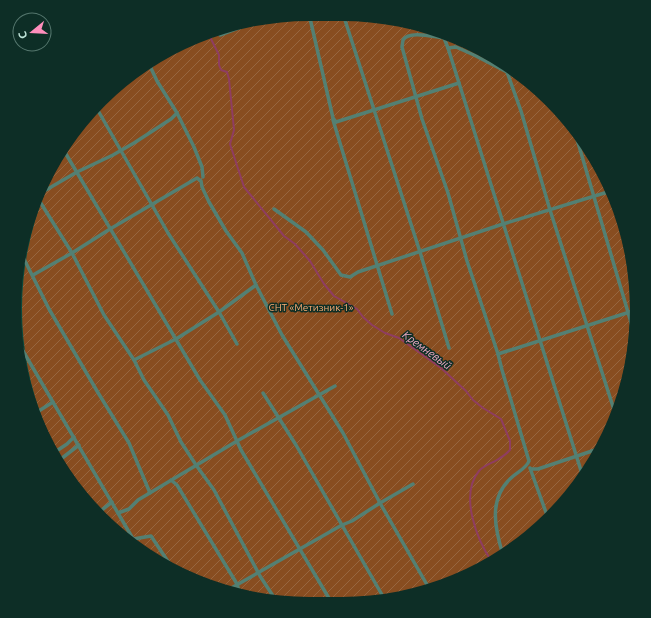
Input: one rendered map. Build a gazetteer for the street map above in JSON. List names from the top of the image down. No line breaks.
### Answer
{"water":["Кремневый"],"parks":["СНТ «Метизник-1»"],"north":"left"}
